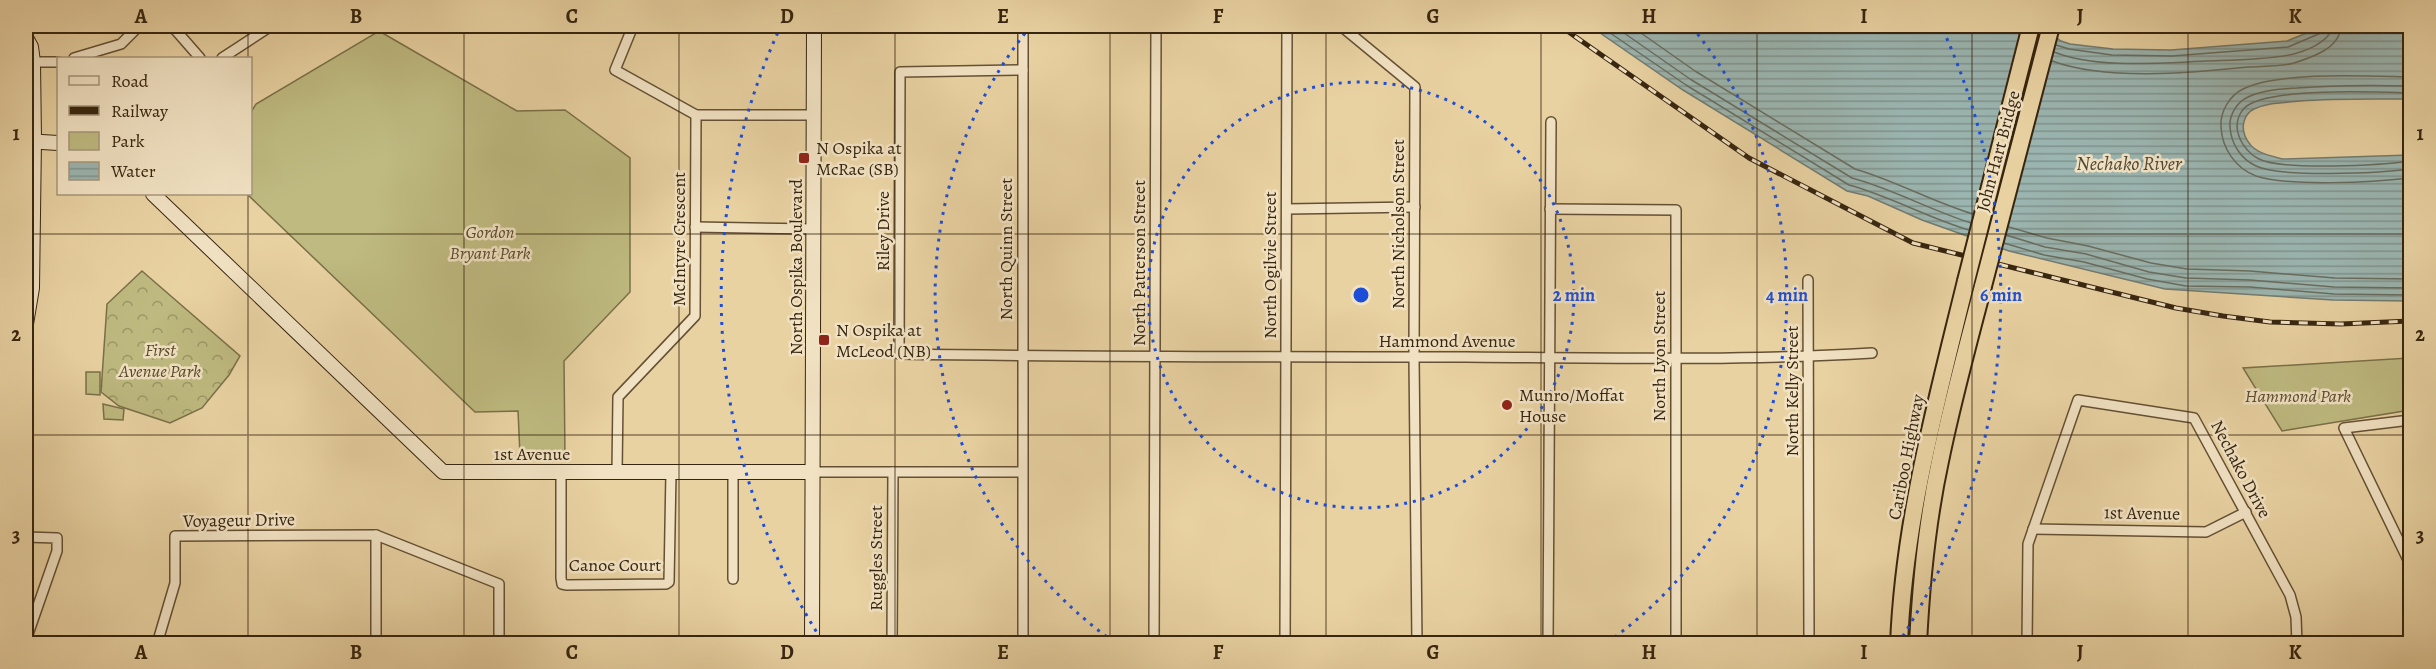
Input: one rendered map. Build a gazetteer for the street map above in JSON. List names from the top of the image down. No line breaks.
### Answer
{"streets":{"highway":["John Hart Bridge","Cariboo Highway"],"street":["North Nicholson Street","Riley Drive","McIntyre Crescent","North Quinn Street","North Patterson Street","North Ogilvie Street","North Ospika Boulevard","Hammond Avenue","North Lyon Street","North Kelly Street","1st Avenue","Nechako Drive","Voyageur Drive","Ruggles Street","Canoe Court"]},"crossings":[["John Hart Bridge","Cariboo Highway"],["North Nicholson Street","Hammond Avenue"],["Riley Drive","North Quinn Street"],["Riley Drive","Hammond Avenue"],["McIntyre Crescent","1st Avenue"],["North Quinn Street","Hammond Avenue"],["North Quinn Street","1st Avenue"],["North Patterson Street","Hammond Avenue"],["North Ogilvie Street","Hammond Avenue"],["North Ospika Boulevard","1st Avenue"],["Hammond Avenue","North Lyon Street"],["Hammond Avenue","North Kelly Street"],["1st Avenue","Nechako Drive"],["1st Avenue","Ruggles Street"],["1st Avenue","Canoe Court"]],"water":["Nechako River"],"parks":["Gordon Bryant Park","First Avenue Park","Hammond Park"],"places":{"transit":["N Ospika at McRae (SB)","N Ospika at McLeod (NB)"],"other":["Munro/Moffat House"]},"legend":["Road","Railway","Park","Water"],"grid":{"columns":["A","B","C","D","E","F","G","H","I","J","K"],"rows":["1","2","3"]},"rings":["2 min","4 min","6 min"]}
